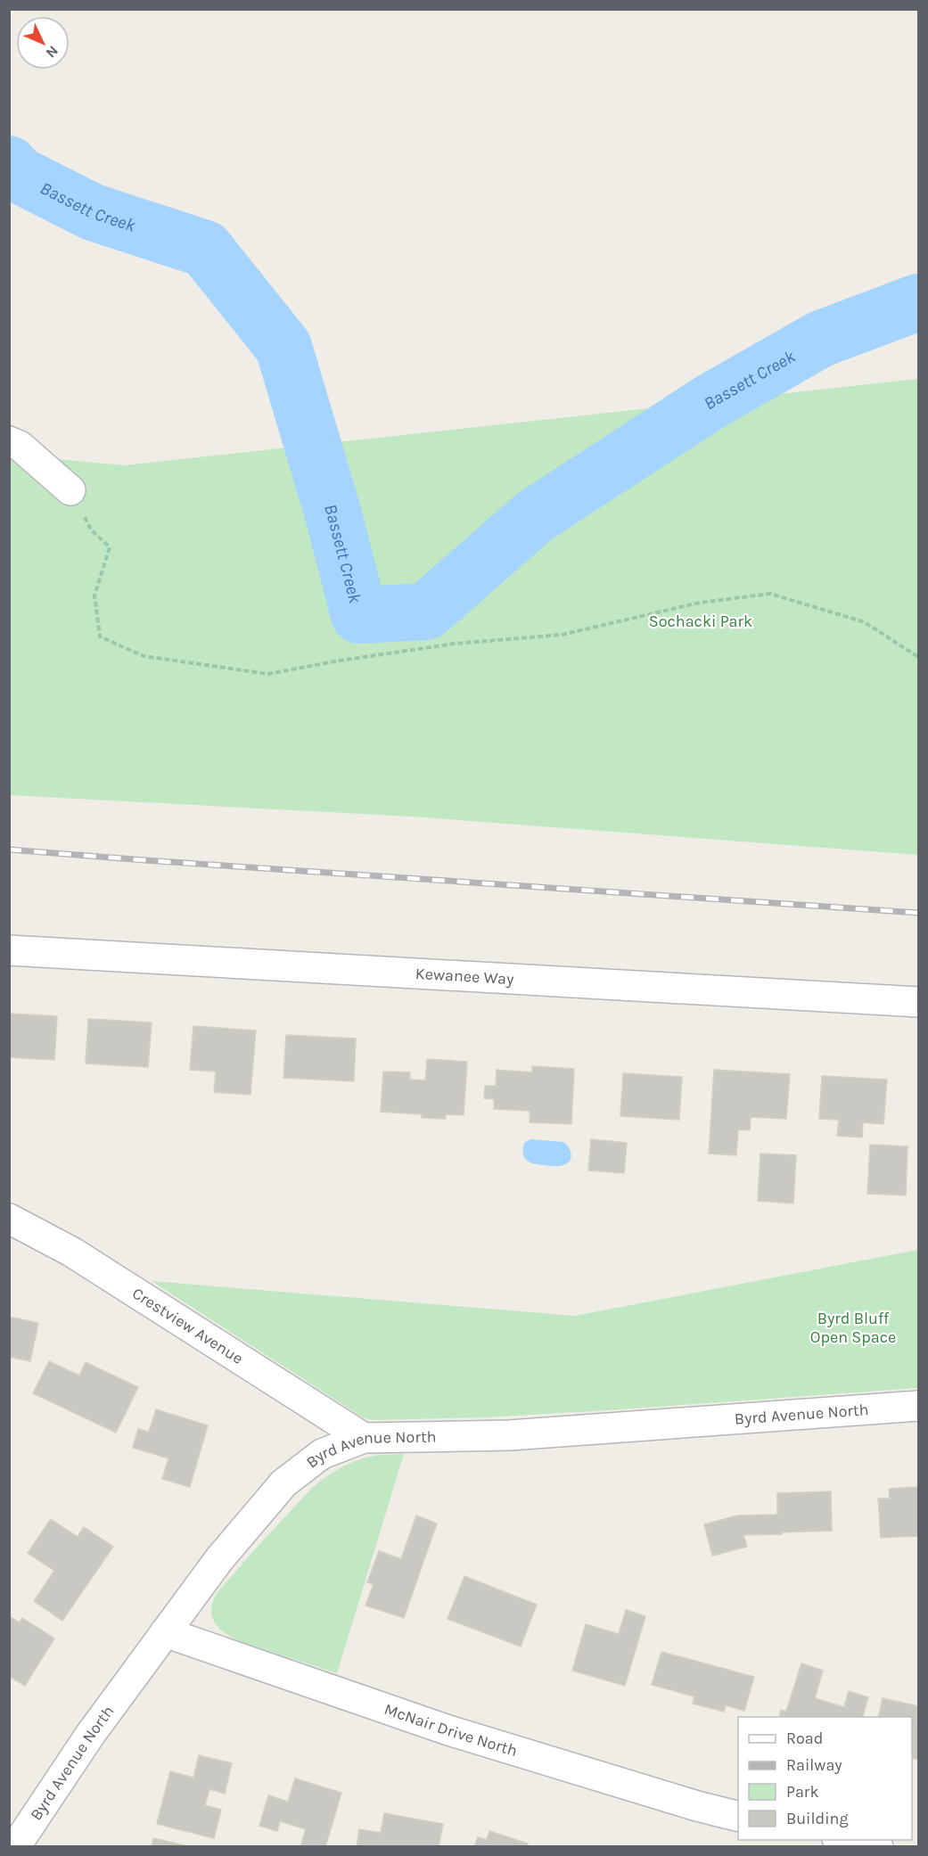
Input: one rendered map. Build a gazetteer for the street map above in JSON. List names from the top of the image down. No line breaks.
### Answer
{"streets":{"street":["Kewanee Way","Crestview Avenue","Byrd Avenue North","McNair Drive North"]},"crossings":[["Crestview Avenue","Byrd Avenue North"],["Byrd Avenue North","McNair Drive North"]],"water":["Bassett Creek"],"parks":["Sochacki Park","Byrd Bluff Open Space"],"legend":["Road","Railway","Park","Building"],"north":"bottom right"}
